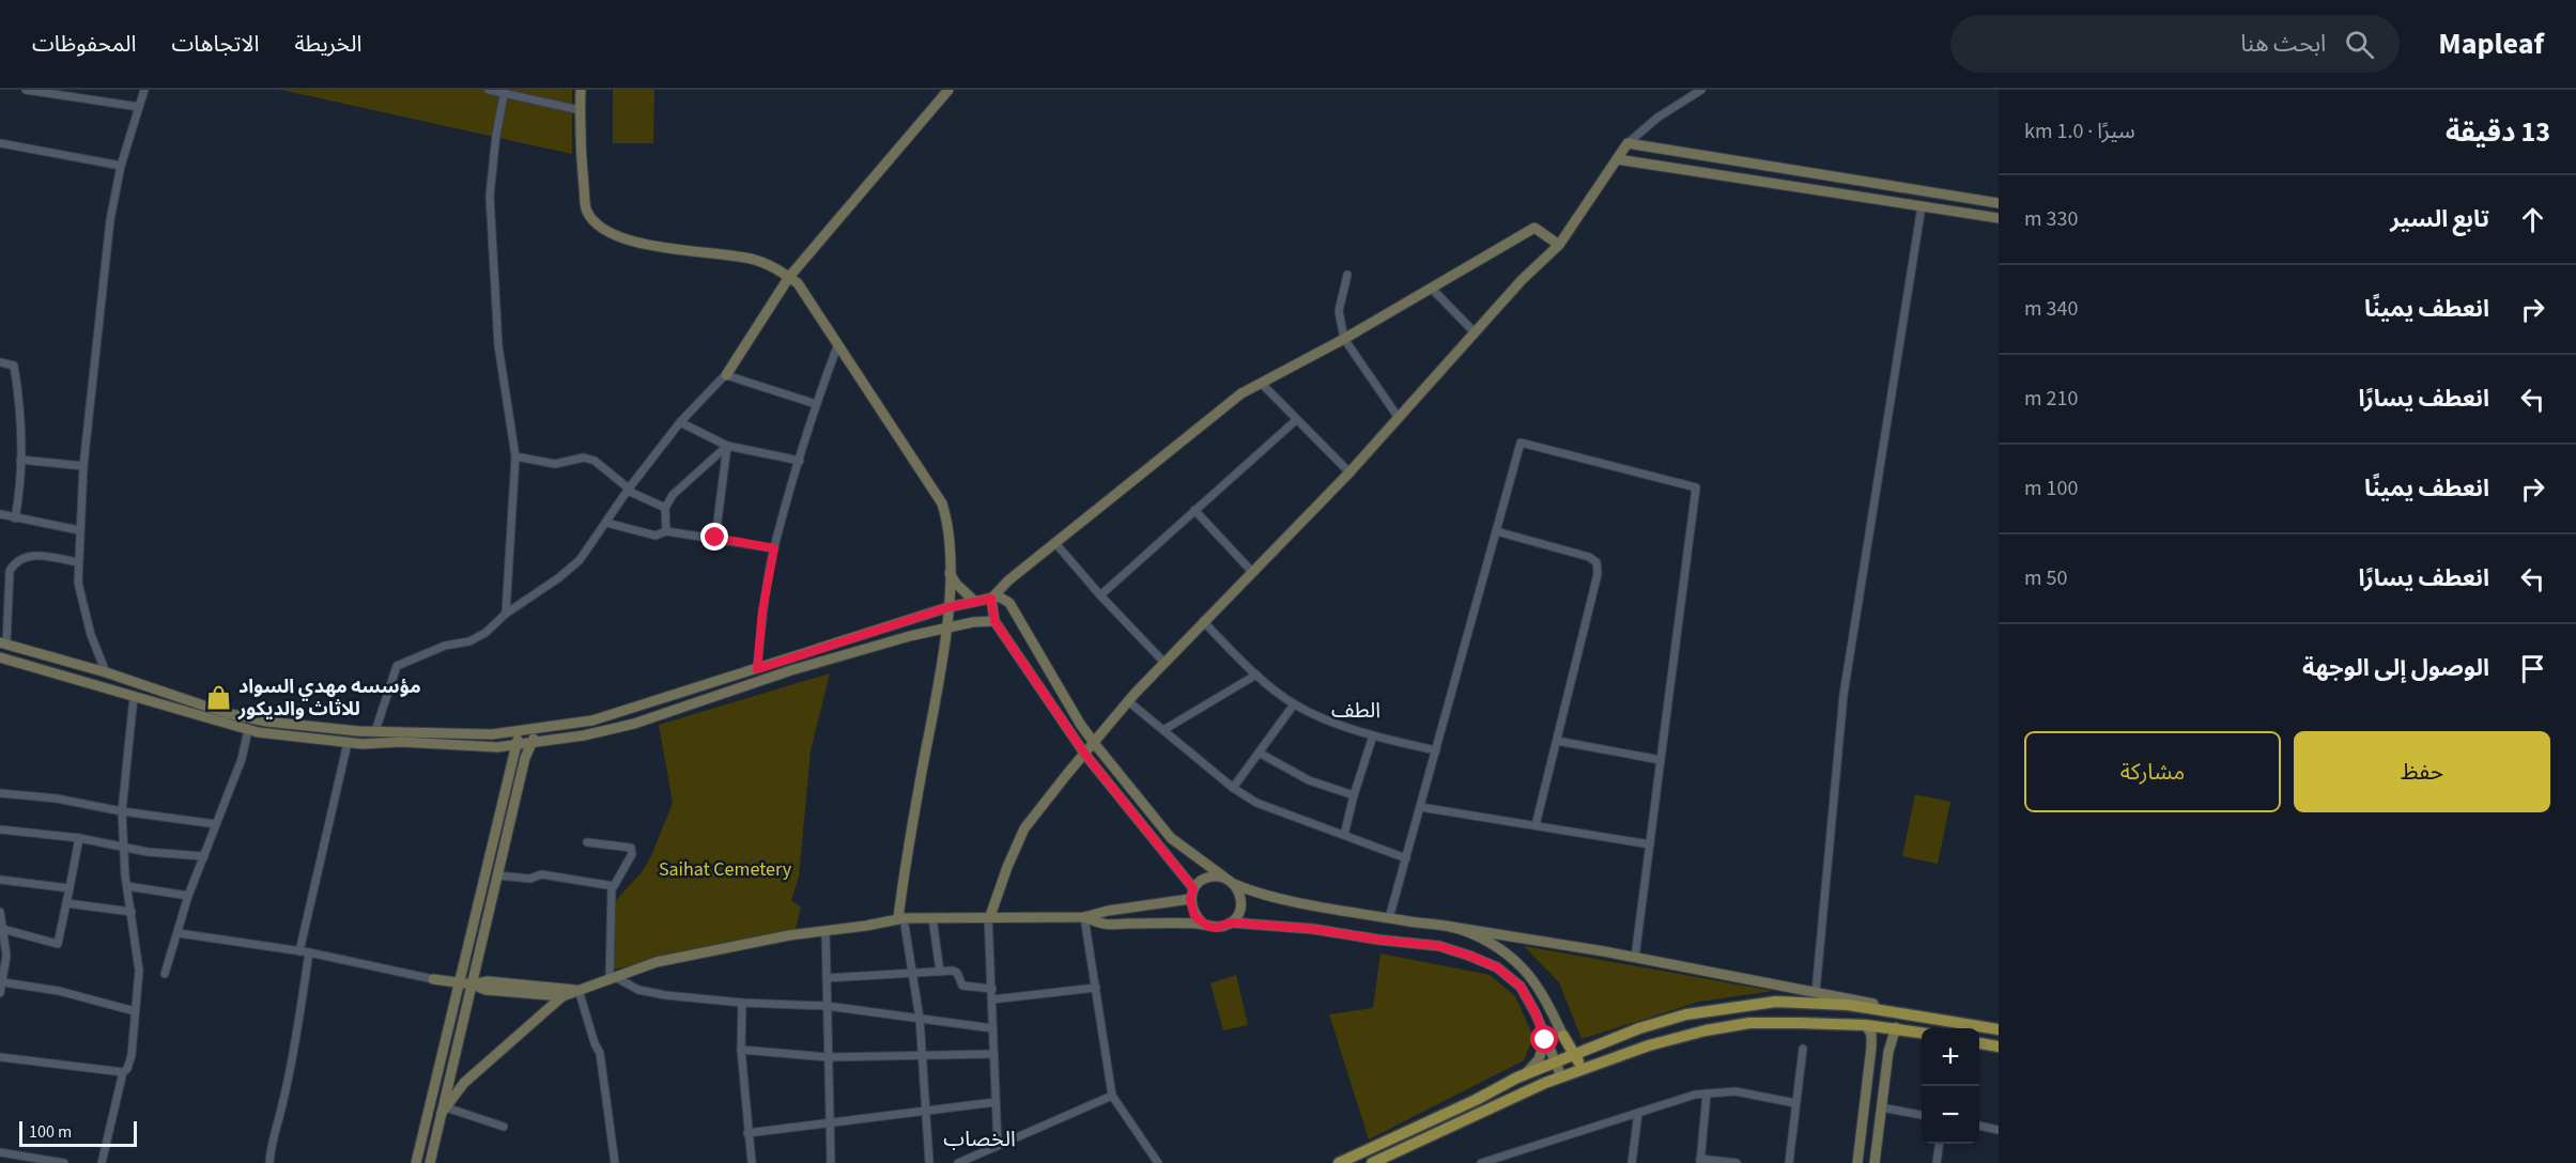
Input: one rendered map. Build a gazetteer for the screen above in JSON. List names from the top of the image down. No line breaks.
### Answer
{"districts":["الطف","الخصاب"],"parks":["Saihat Cemetery"],"places":{"shop":["مؤسسه مهدي السواد للاثاث والديكور"]},"scale_bar":"100 m","page":{"header":"Mapleaf","search":"ابحث هنا","nav":["الخريطة","الاتجاهات","المحفوظات"],"heading":["13 دقيقة","سيرًا · 1.0 km"],"list":[["تابع السير","330 m"],["انعطف يمينًا","340 m"],["انعطف يسارًا","210 m"],["انعطف يمينًا","100 m"],["انعطف يسارًا","50 m"],"الوصول إلى الوجهة"],"buttons":["حفظ","مشاركة"],"map_buttons":["+","−"],"scale":"100 m"}}
